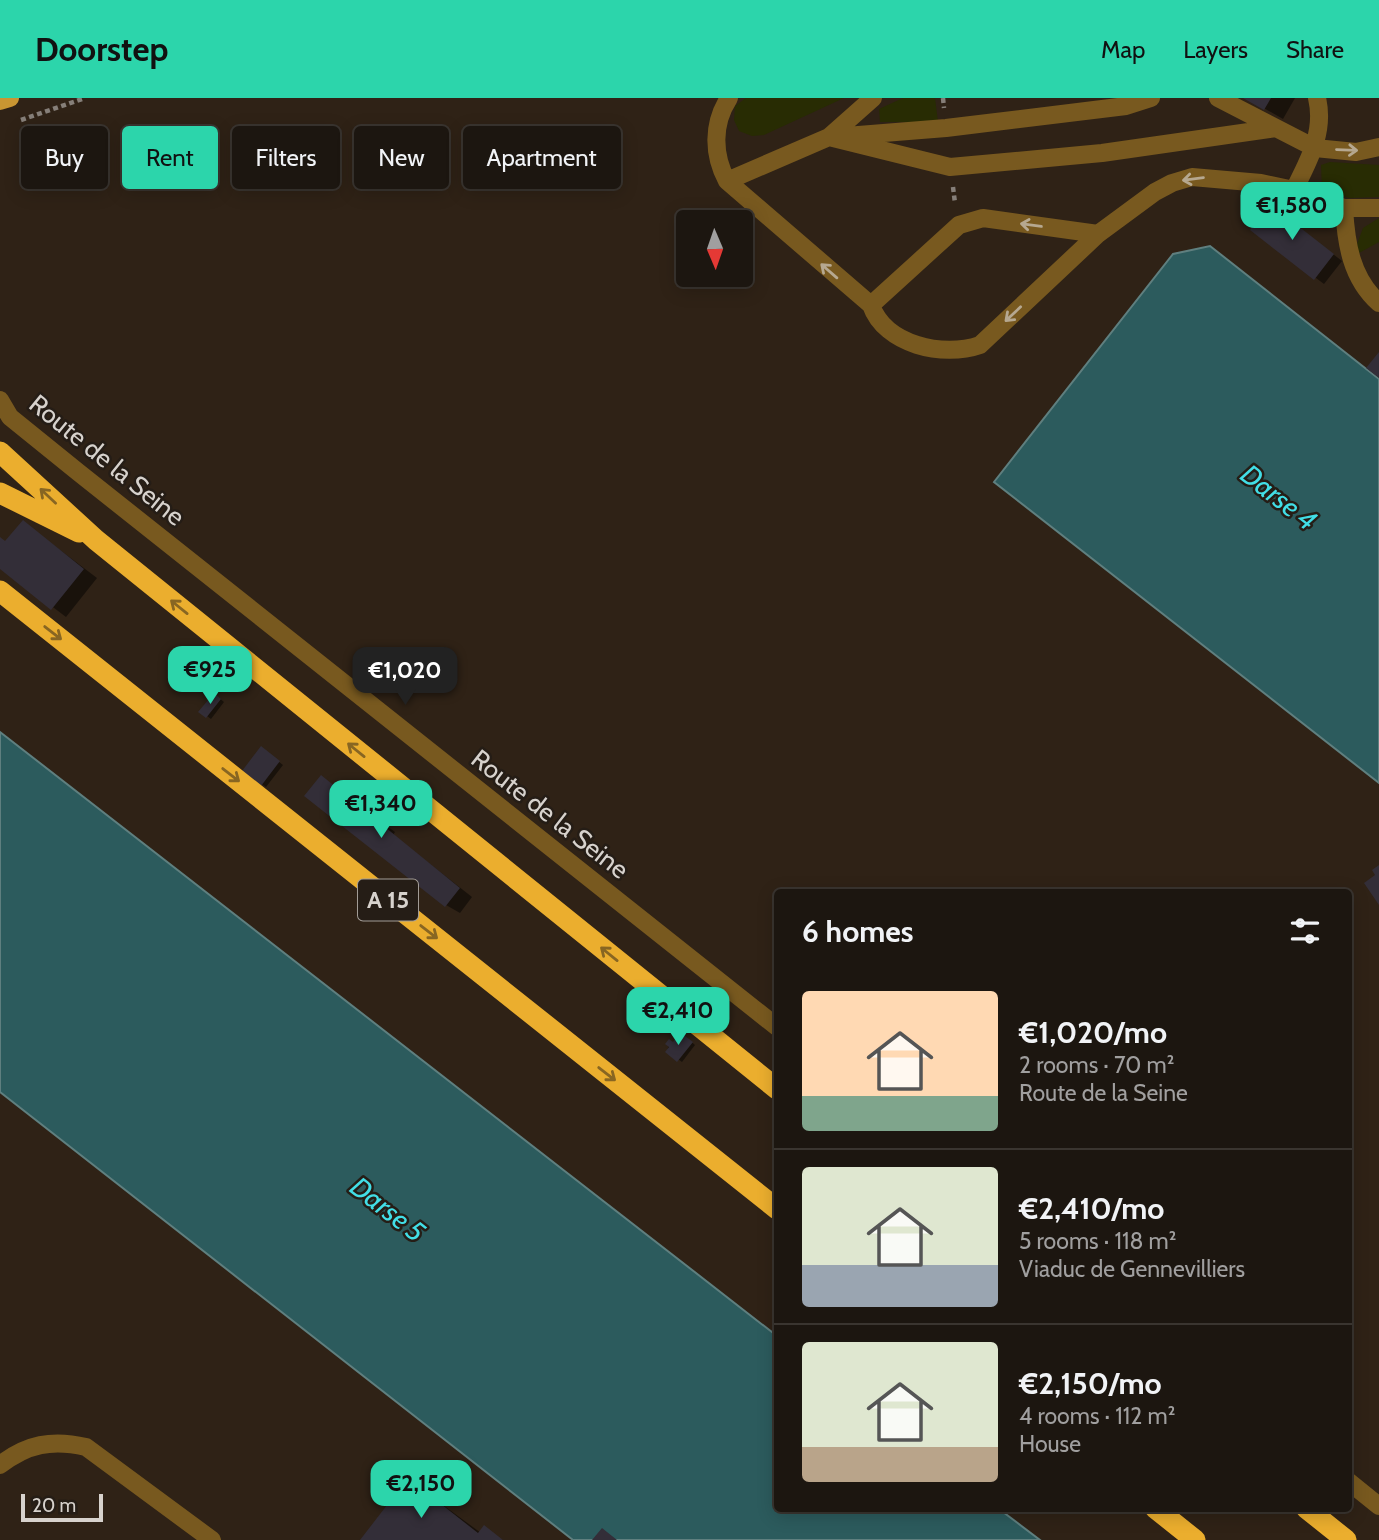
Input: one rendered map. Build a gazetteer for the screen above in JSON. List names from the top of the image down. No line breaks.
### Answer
{"streets":{"highway":["A 15"],"street":["Route de la Seine"]},"water":["Darse 4","Darse 5"],"scale_bar":"20 m","north":"bottom","page":{"header":"Doorstep","nav":["Map","Layers","Share"],"chip":["Buy","Rent","Filters","New","Apartment"],"price":["€1,580","€925","€1,020","€1,340","€2,410","€2,150"],"heading":"6 homes","list":[{"name":"€1,020/mo","note":"2 rooms · 70 m² · Route de la Seine"},{"name":"€2,410/mo","note":"5 rooms · 118 m² · Viaduc de Gennevilliers"},{"name":"€2,150/mo","note":"4 rooms · 112 m² · House"}],"scale":"20 m"}}
